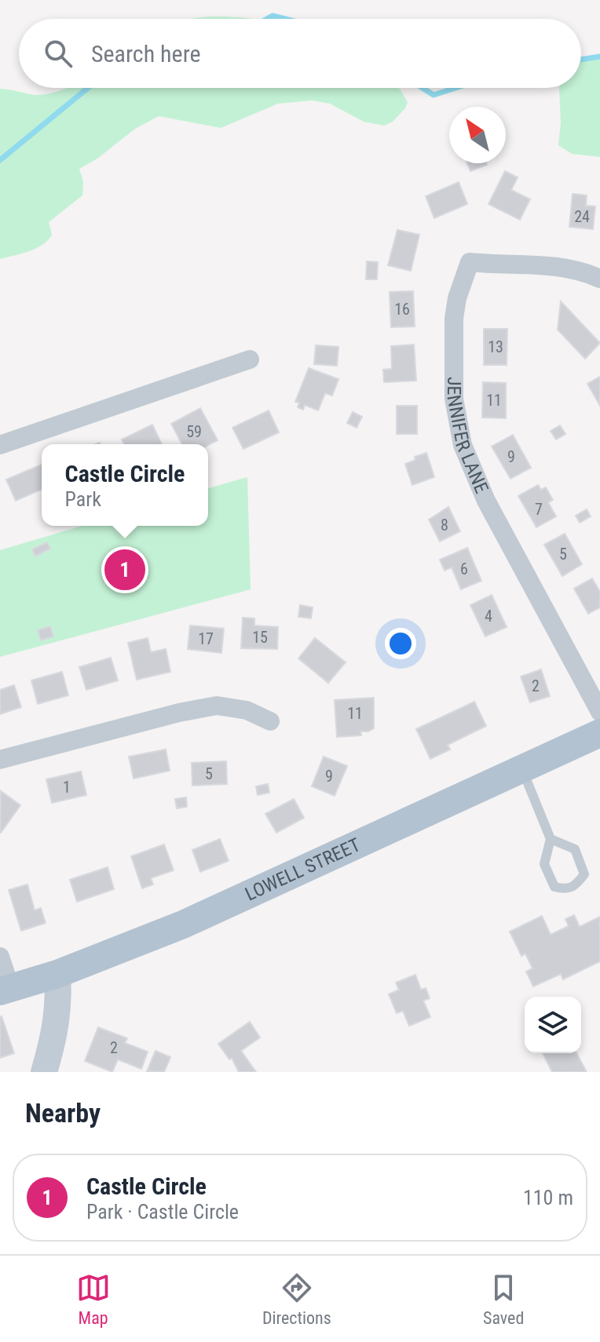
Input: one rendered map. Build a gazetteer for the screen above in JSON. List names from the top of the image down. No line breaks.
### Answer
{"streets":{"main road":["LOWELL STREET"],"street":["JENNIFER LANE"]},"house_numbers":["24","16","13","11","59","9","7","8","5","6","4","15","17","2","11","5","9","1","2"],"north":"top left","page":{"search":"Search here","popup":["Castle Circle","Park"],"pins":"1","heading":"Nearby","list":[{"mark":"1","name":"Castle Circle","note":"Park · Castle Circle","value":"110 m"}],"nav":["Map","Directions","Saved"]}}
